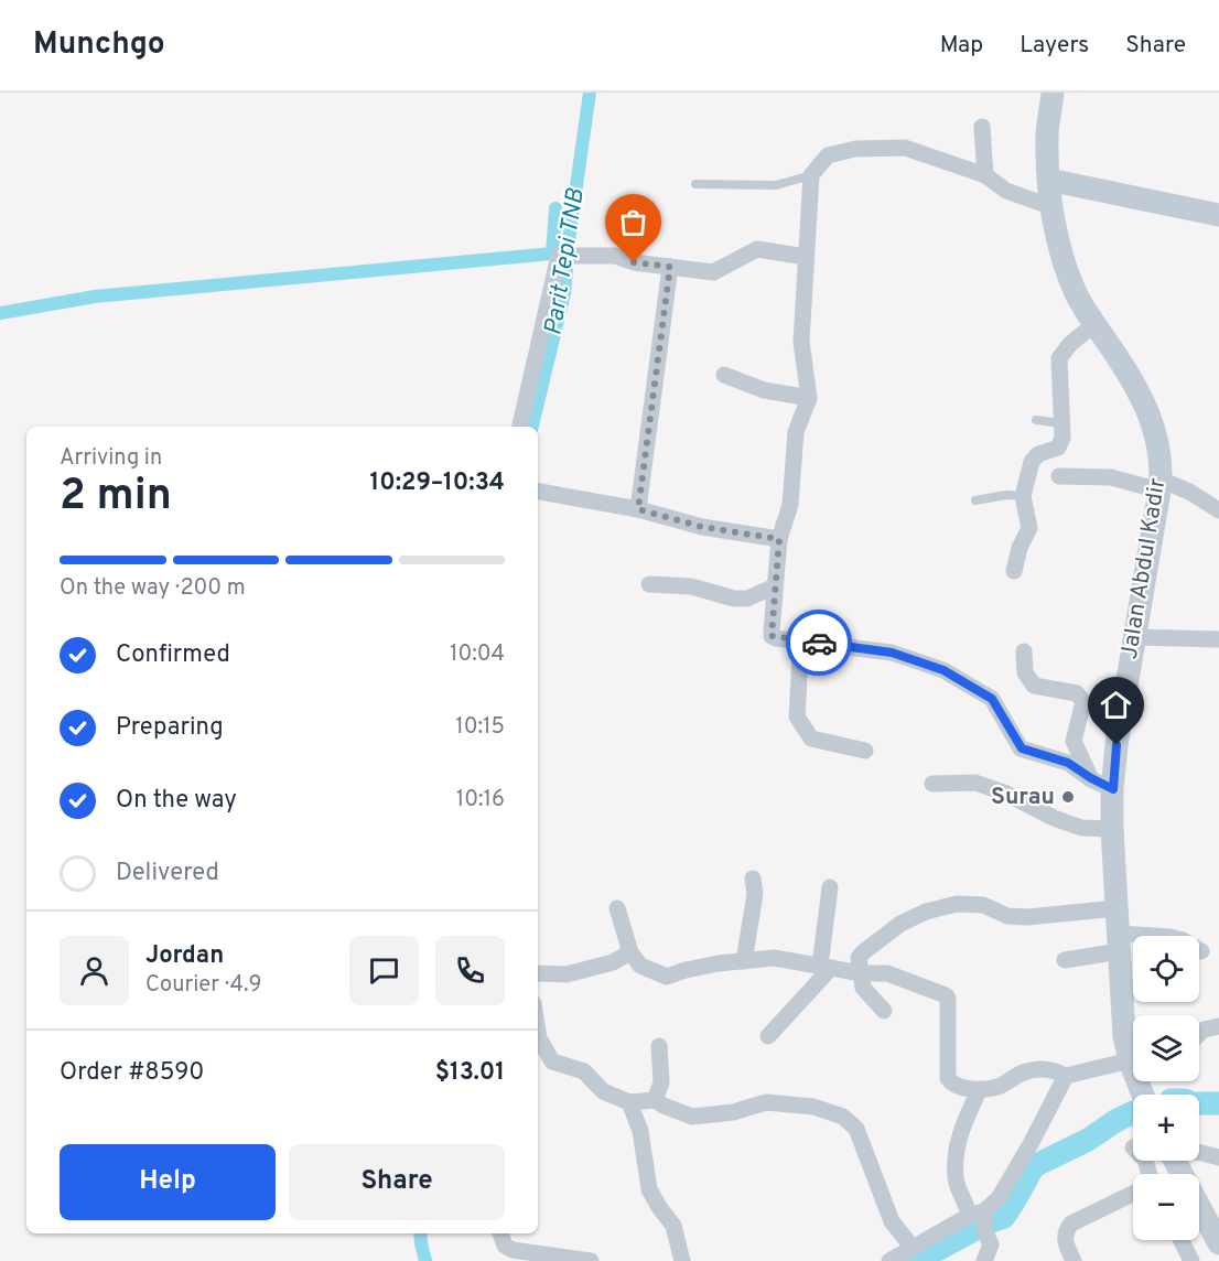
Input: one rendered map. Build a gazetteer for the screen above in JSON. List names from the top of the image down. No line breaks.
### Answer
{"streets":{"main road":["Jalan Abdul Kadir"]},"water":["Parit Tepi TNB"],"places":["Surau"],"page":{"header":"Munchgo","nav":["Map","Layers","Share"],"heading":["2 min","Arriving in","10:29–10:34"],"panel":["Jordan","Courier · 4.9","Order #8590","$13.01"],"bar":"On the way · 200 m","list":[["Confirmed","10:04"],["Preparing","10:15"],["On the way","10:16"],"Delivered"],"map_buttons":["+","−"],"buttons":["Help","Share"]}}
